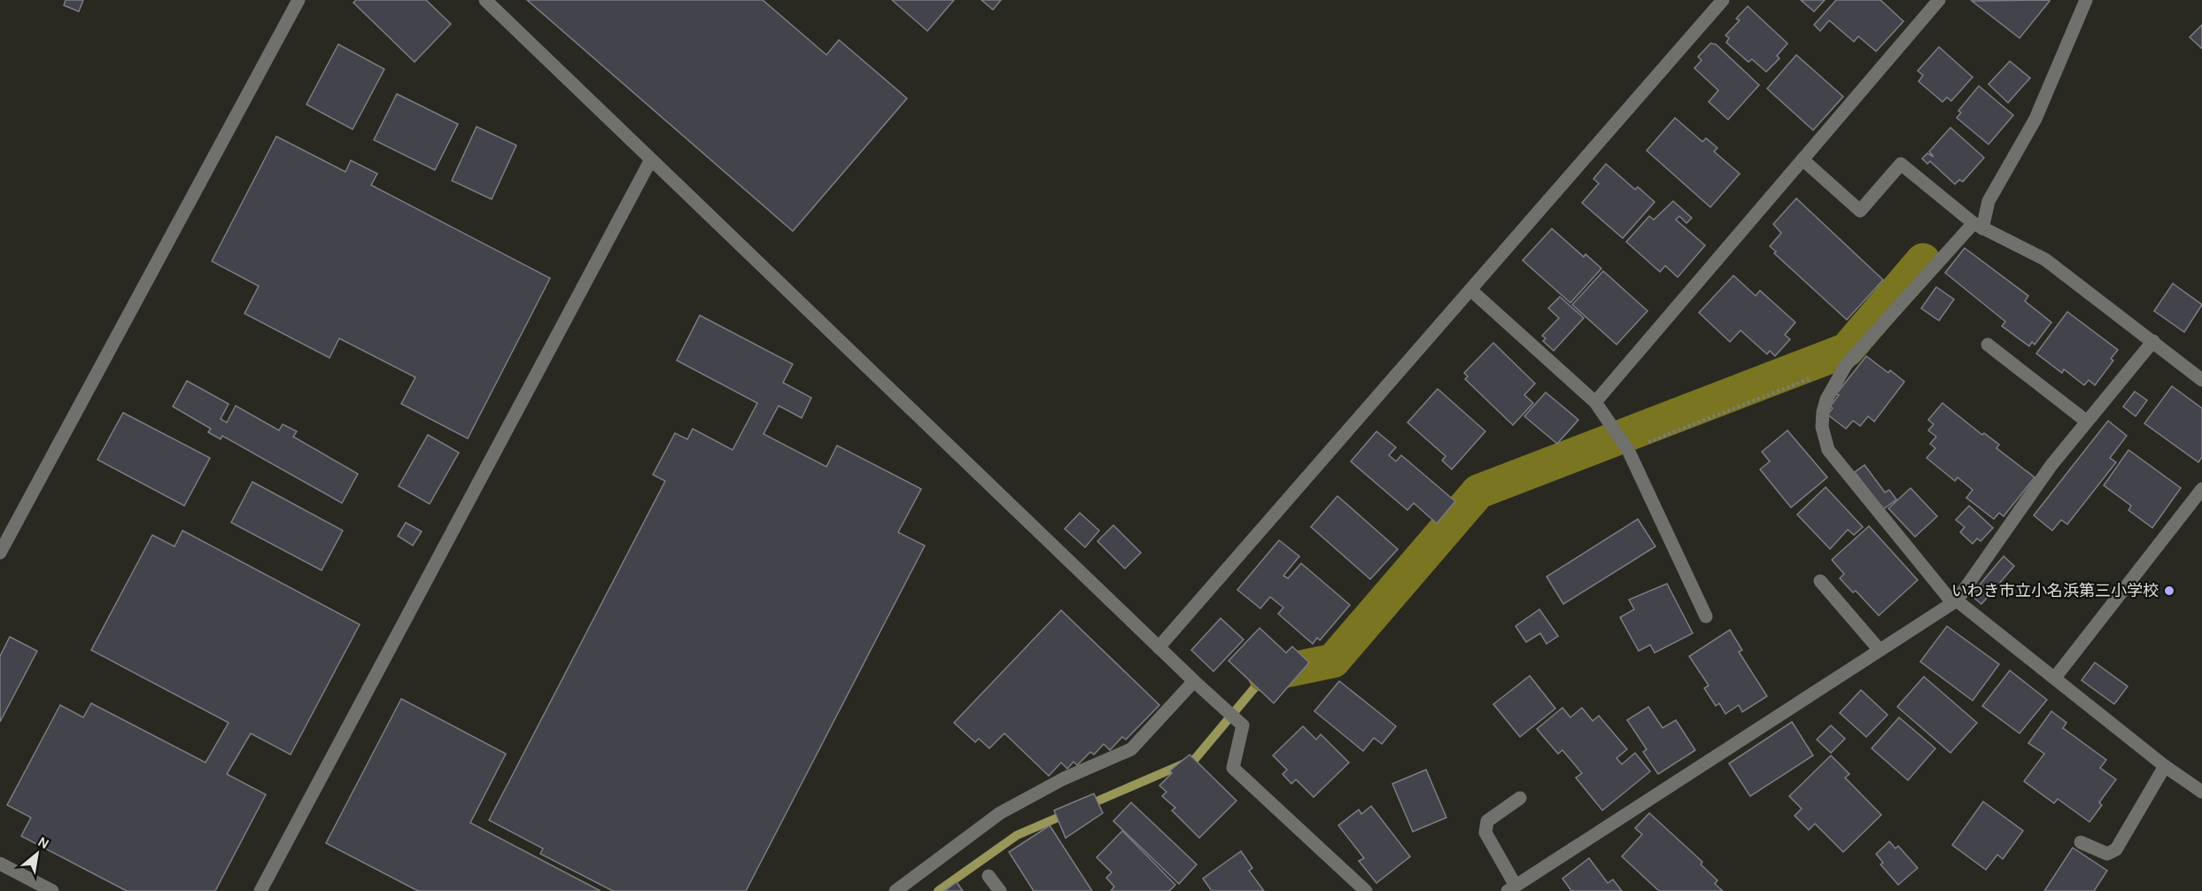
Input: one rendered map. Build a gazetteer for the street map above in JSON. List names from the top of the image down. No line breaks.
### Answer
{"places":["いわき市立小名浜第三小学校"],"north":"top right"}
